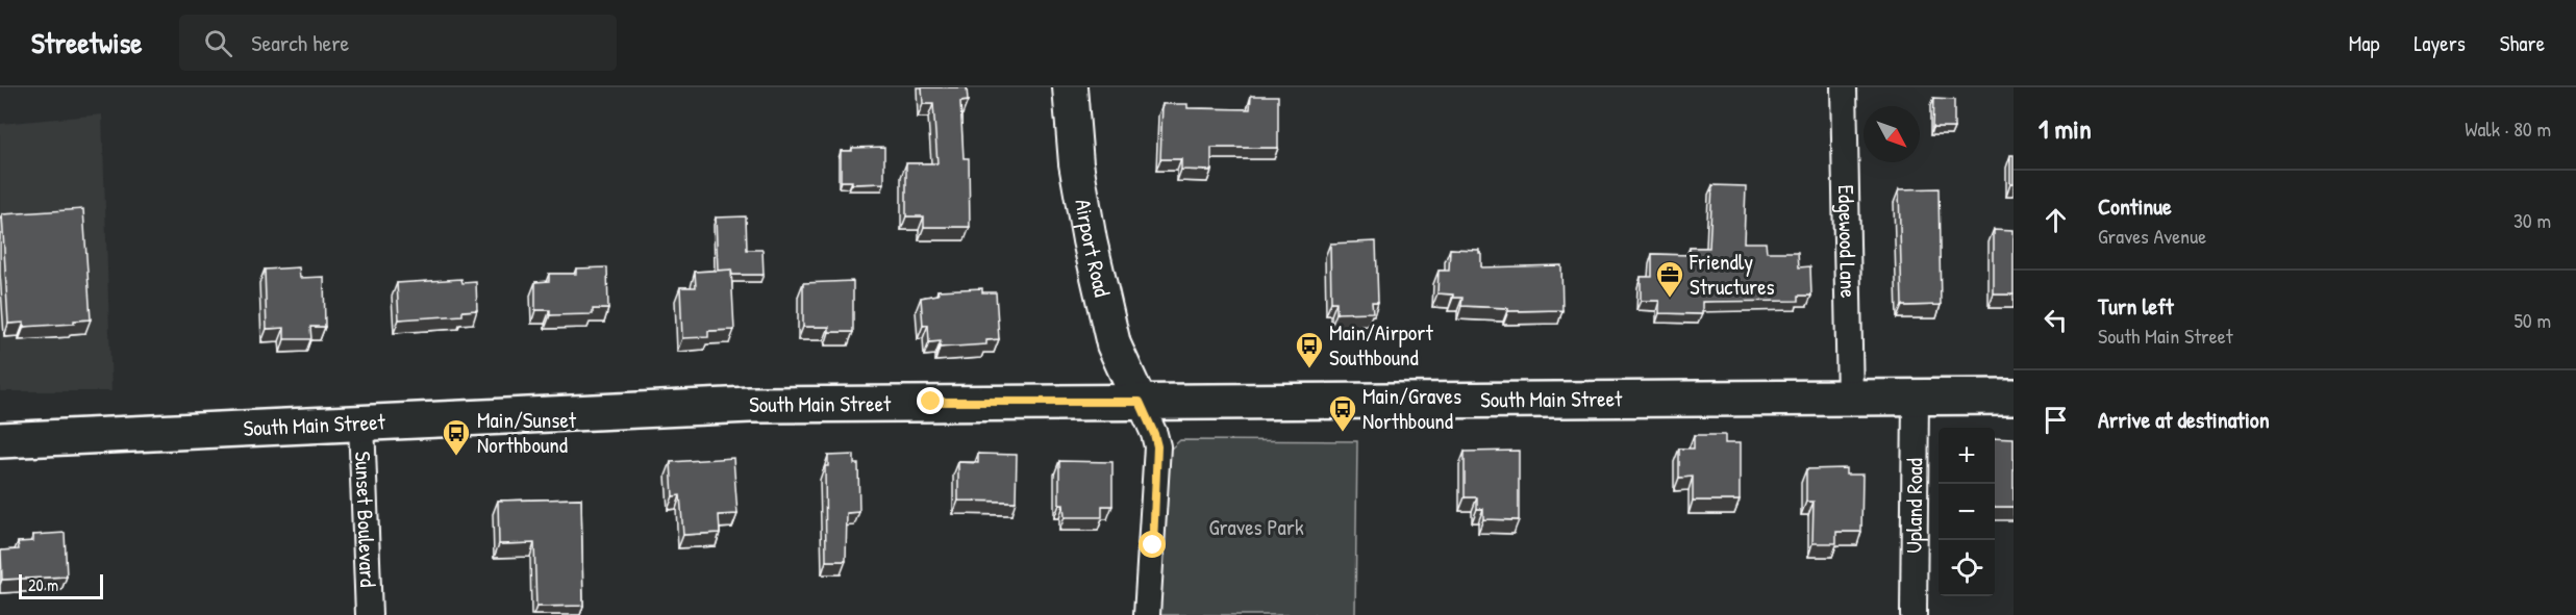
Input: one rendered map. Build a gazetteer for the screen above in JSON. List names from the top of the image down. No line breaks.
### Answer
{"streets":{"main road":["South Main Street"],"street":["Edgewood Lane","Airport Road","Upland Road","Sunset Boulevard"]},"crossings":[["Edgewood Lane","South Main Street"],["Airport Road","South Main Street"],["South Main Street","Upland Road"],["South Main Street","Sunset Boulevard"]],"parks":["Graves Park"],"places":{"office":["Friendly Structures"],"bus stop":["Main/Airport Southbound","Main/Graves Northbound","Main/Sunset Northbound"]},"scale_bar":"20 m","north":"bottom right","page":{"header":"Streetwise","search":"Search here","nav":["Map","Layers","Share"],"heading":["1 min","Walk · 80 m"],"list":[["Continue","Graves Avenue","30 m"],["Turn left","South Main Street","50 m"],"Arrive at destination"],"map_buttons":["+","−"],"scale":"20 m"}}
